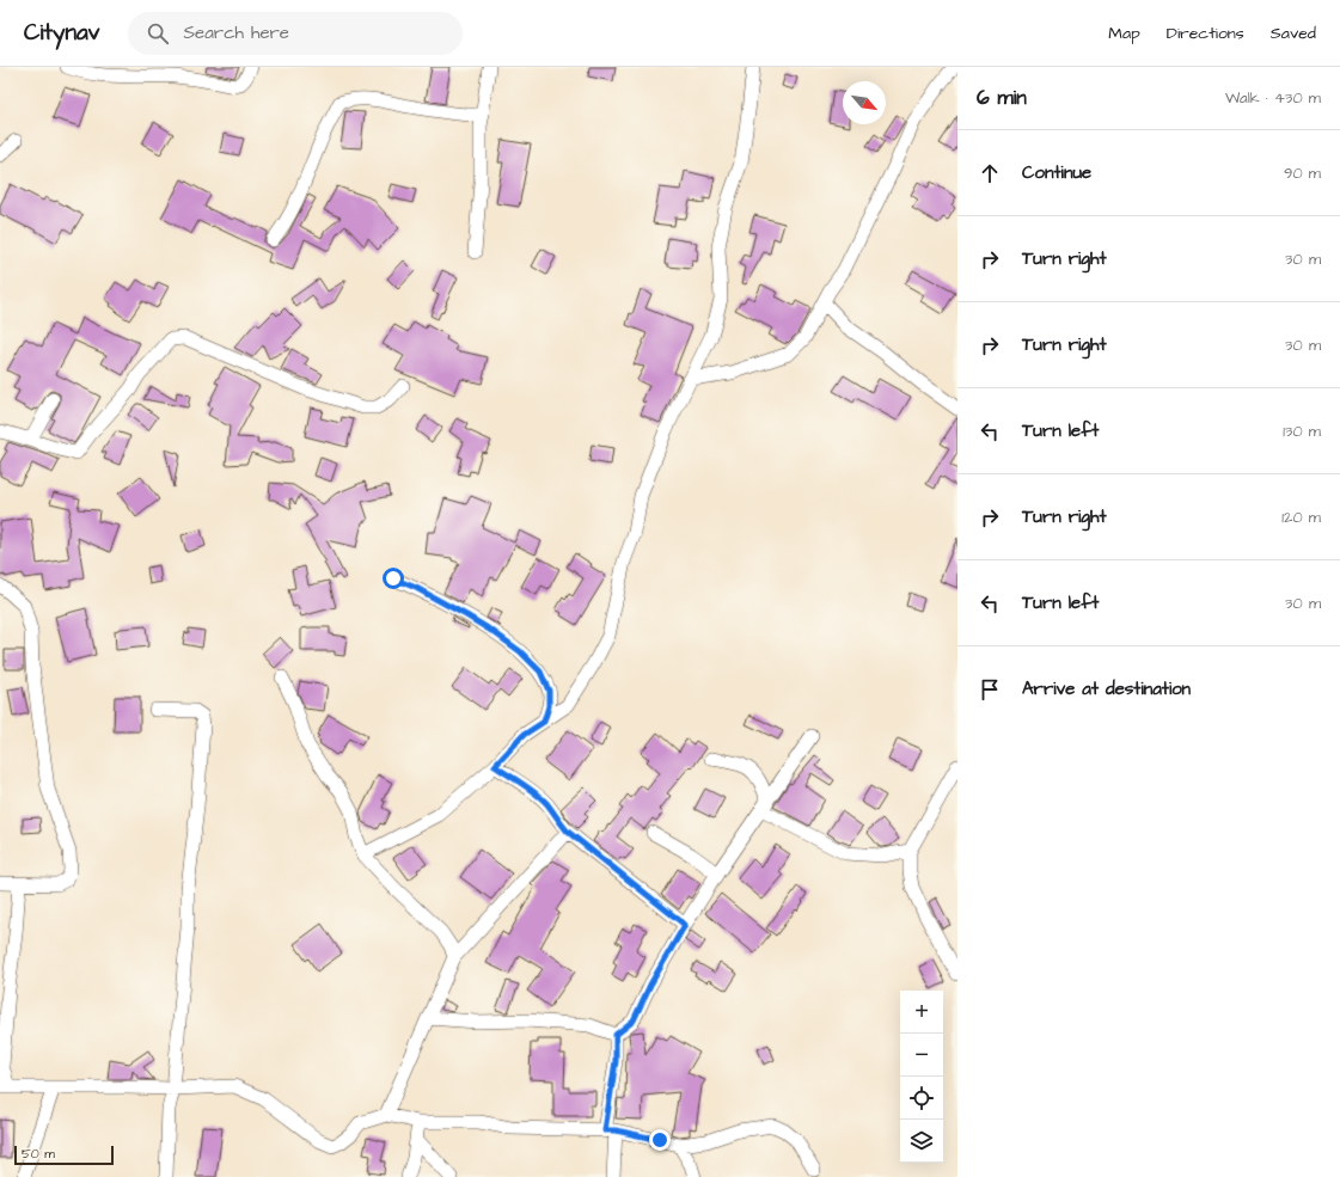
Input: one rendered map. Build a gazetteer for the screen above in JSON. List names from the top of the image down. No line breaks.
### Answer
{"scale_bar":"50 m","north":"bottom right","page":{"header":"Citynav","search":"Search here","nav":["Map","Directions","Saved"],"heading":["6 min","Walk · 430 m"],"list":[["Continue","90 m"],["Turn right","30 m"],["Turn right","30 m"],["Turn left","130 m"],["Turn right","120 m"],["Turn left","30 m"],"Arrive at destination"],"map_buttons":["+","−"],"scale":"50 m"}}
